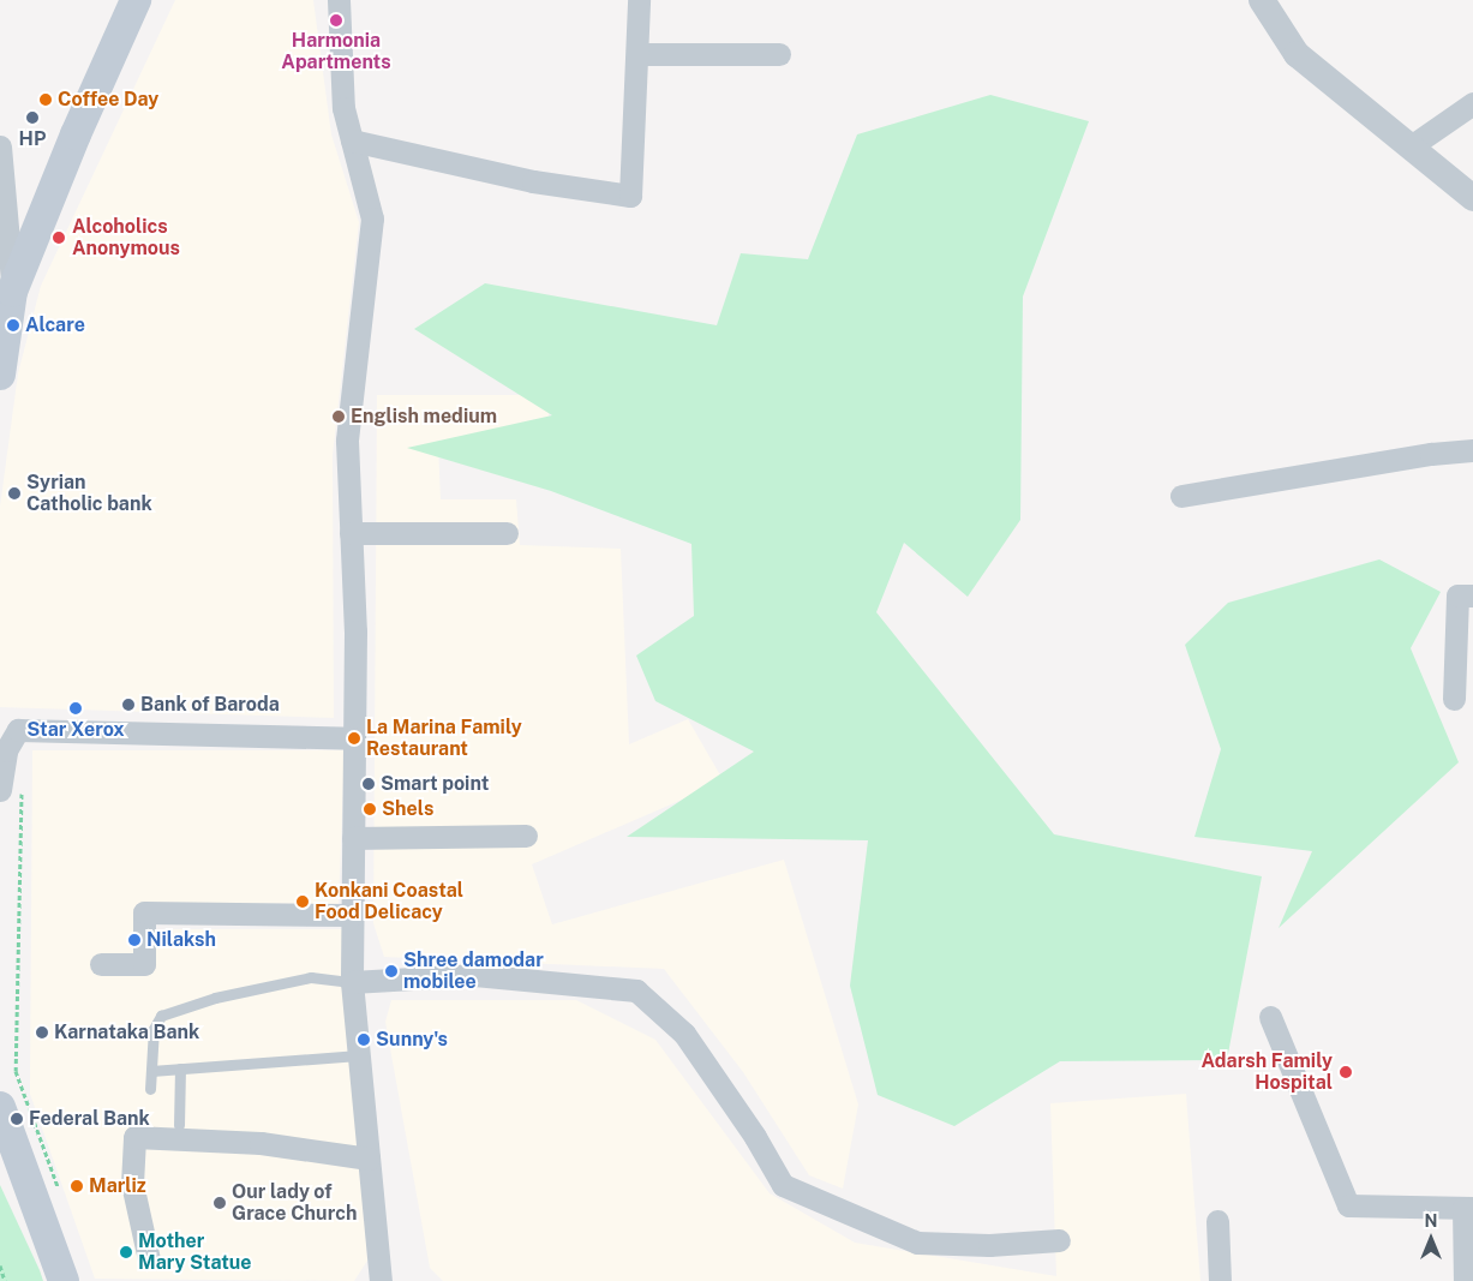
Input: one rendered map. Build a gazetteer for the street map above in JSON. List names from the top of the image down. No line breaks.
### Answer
{"places":["Harmonia Apartments","Coffee Day","HP","Alcoholics Anonymous","Alcare","English medium","Syrian Catholic bank","Bank of Baroda","Star Xerox","La Marina Family Restaurant","Smart point","Shels","Konkani Coastal Food Delicacy","Nilaksh","Shree damodar mobilee","Karnataka Bank","Sunny's","Adarsh Family Hospital","Federal Bank","Marliz","Our lady of Grace Church","Mother Mary Statue"],"north":"top"}
